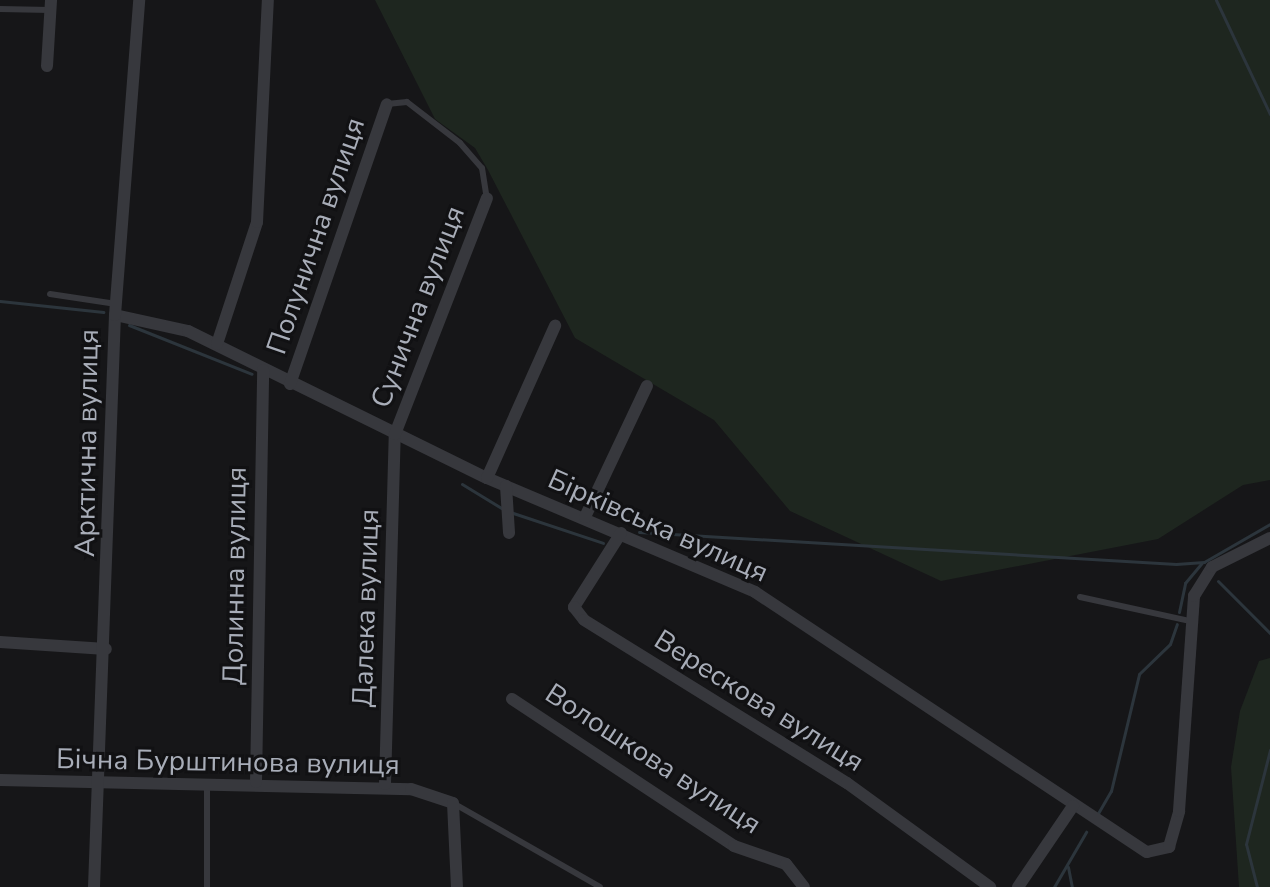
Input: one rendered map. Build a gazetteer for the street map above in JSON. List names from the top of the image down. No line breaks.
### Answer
{"streets":{"street":["Полунична вулиця","Сунична вулиця","Арктична вулиця","Бірківська вулиця","Долинна вулиця","Далека вулиця","Верескова вулиця","Волошкова вулиця","Бічна Бурштинова вулиця"]},"crossings":[["Полунична вулиця","Бірківська вулиця"],["Сунична вулиця","Бірківська вулиця"],["Сунична вулиця","Далека вулиця"],["Арктична вулиця","Бірківська вулиця"],["Арктична вулиця","Бічна Бурштинова вулиця"],["Бірківська вулиця","Долинна вулиця"],["Бірківська вулиця","Далека вулиця"],["Бірківська вулиця","Верескова вулиця"],["Долинна вулиця","Бічна Бурштинова вулиця"],["Далека вулиця","Бічна Бурштинова вулиця"]]}
